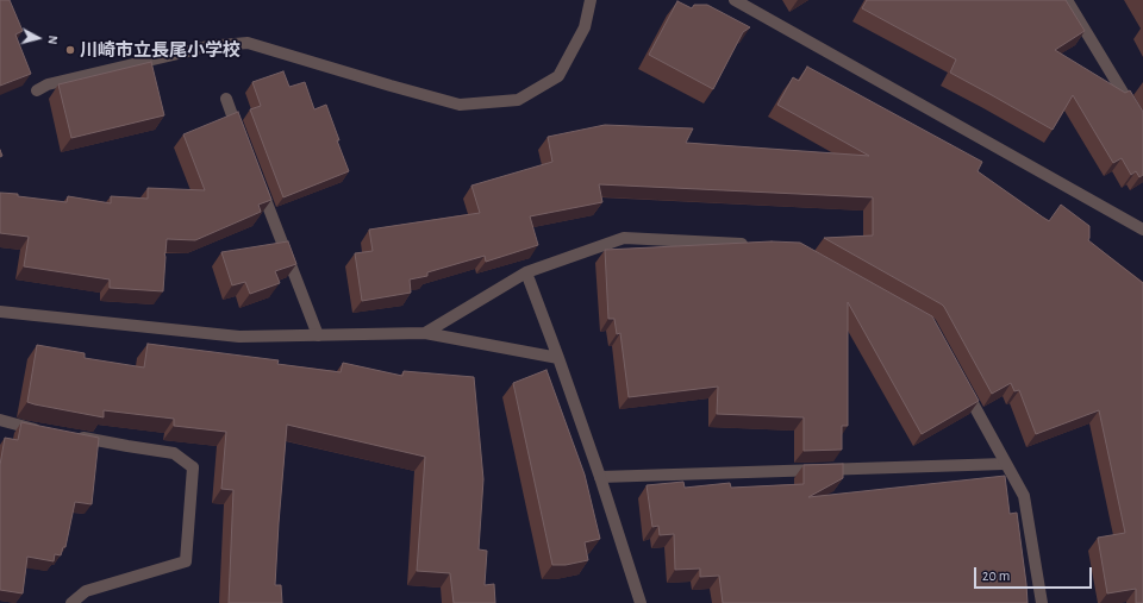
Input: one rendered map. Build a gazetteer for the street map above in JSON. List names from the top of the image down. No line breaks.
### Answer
{"places":["川崎市立長尾小学校"],"scale_bar":"20 m","north":"right"}
